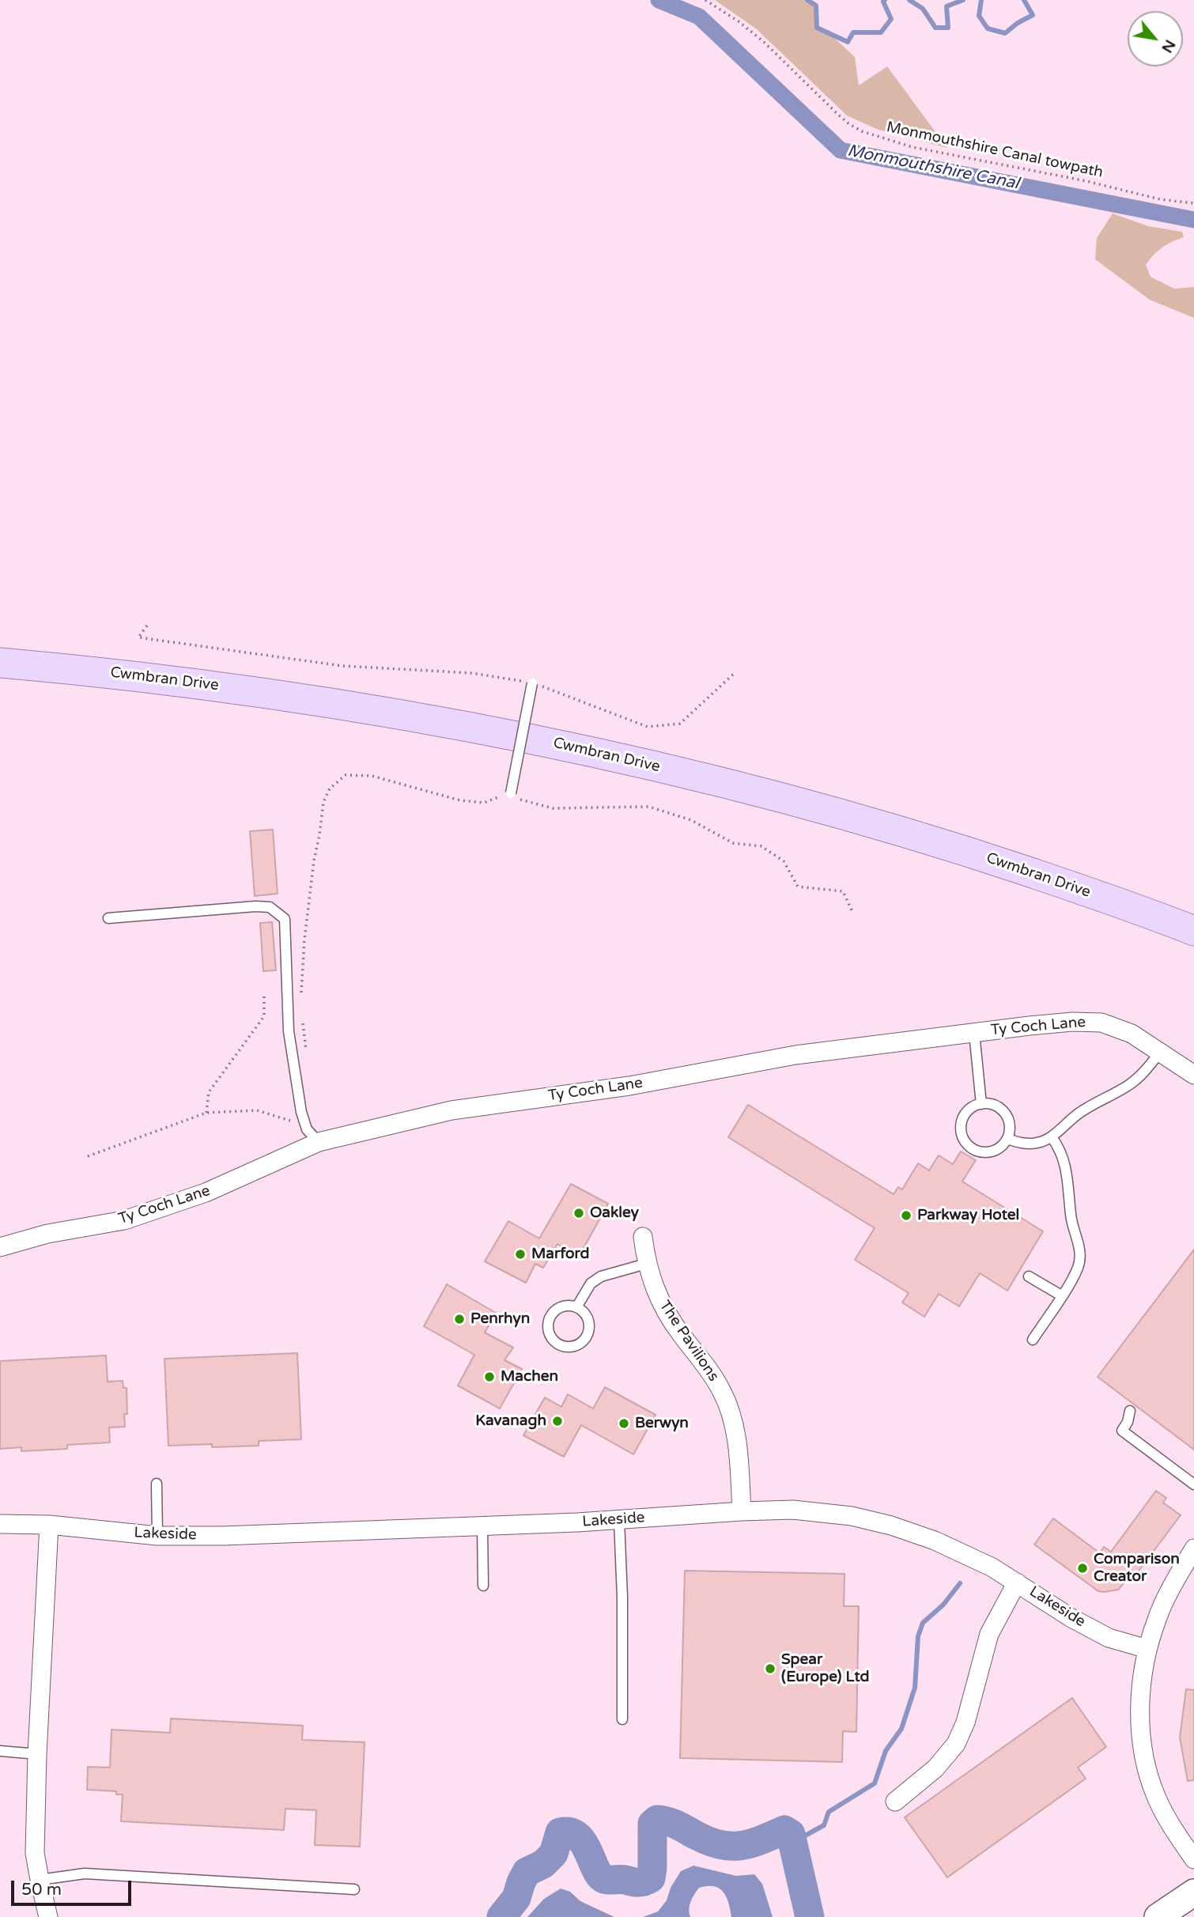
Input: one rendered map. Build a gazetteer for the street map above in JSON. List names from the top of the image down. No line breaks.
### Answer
{"streets":{"main road":["Cwmbran Drive"],"street":["Ty Coch Lane","The Pavilions","Lakeside"],"path":["Monmouthshire Canal towpath"]},"crossings":[["The Pavilions","Lakeside"]],"water":["Monmouthshire Canal"],"places":["Oakley","Parkway Hotel","Marford","Penrhyn","Machen","Kavanagh","Berwyn","Comparison Creator","Spear (Europe) Ltd"],"scale_bar":"50 m","north":"bottom right"}
